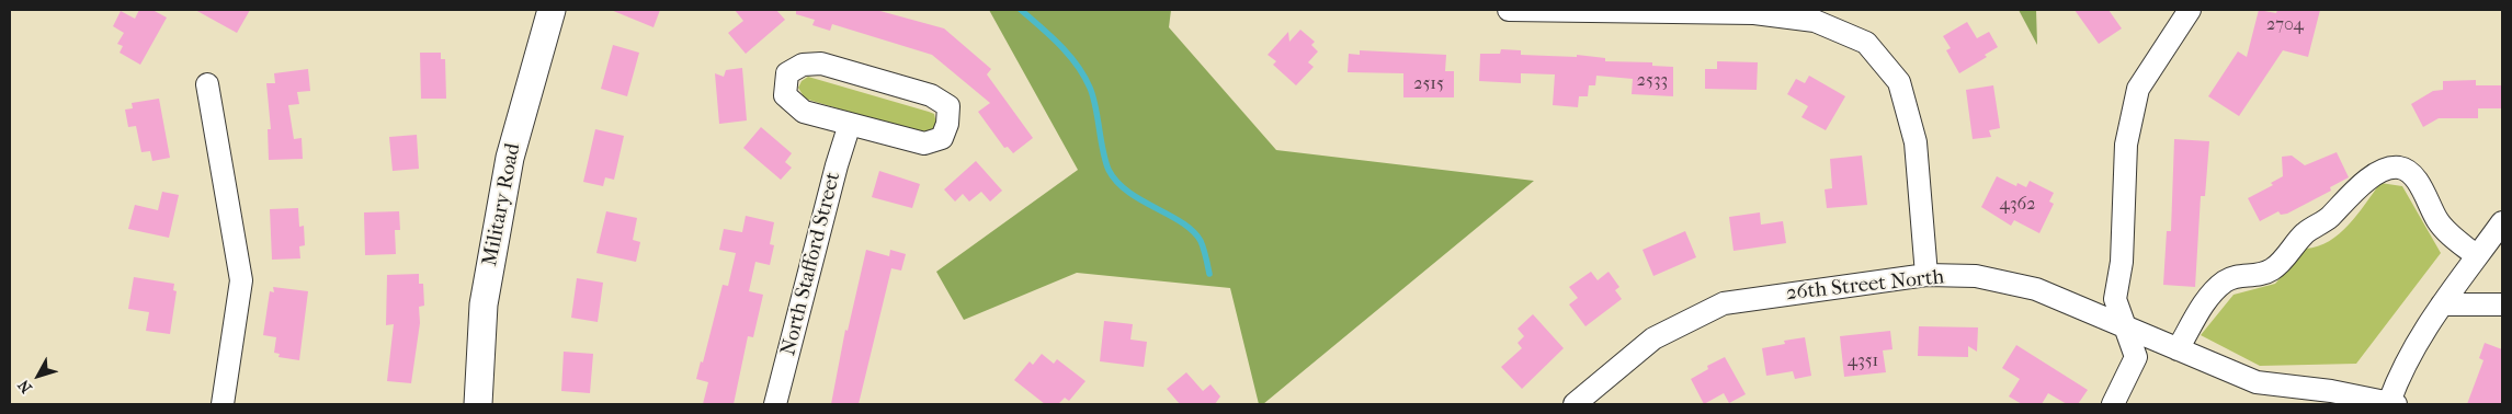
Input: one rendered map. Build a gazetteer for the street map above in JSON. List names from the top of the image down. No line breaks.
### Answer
{"streets":{"main road":["Military Road"],"street":["North Stafford Street","26th Street North"]},"house_numbers":["2704","2533","2515","4362","4351"],"north":"bottom left"}
